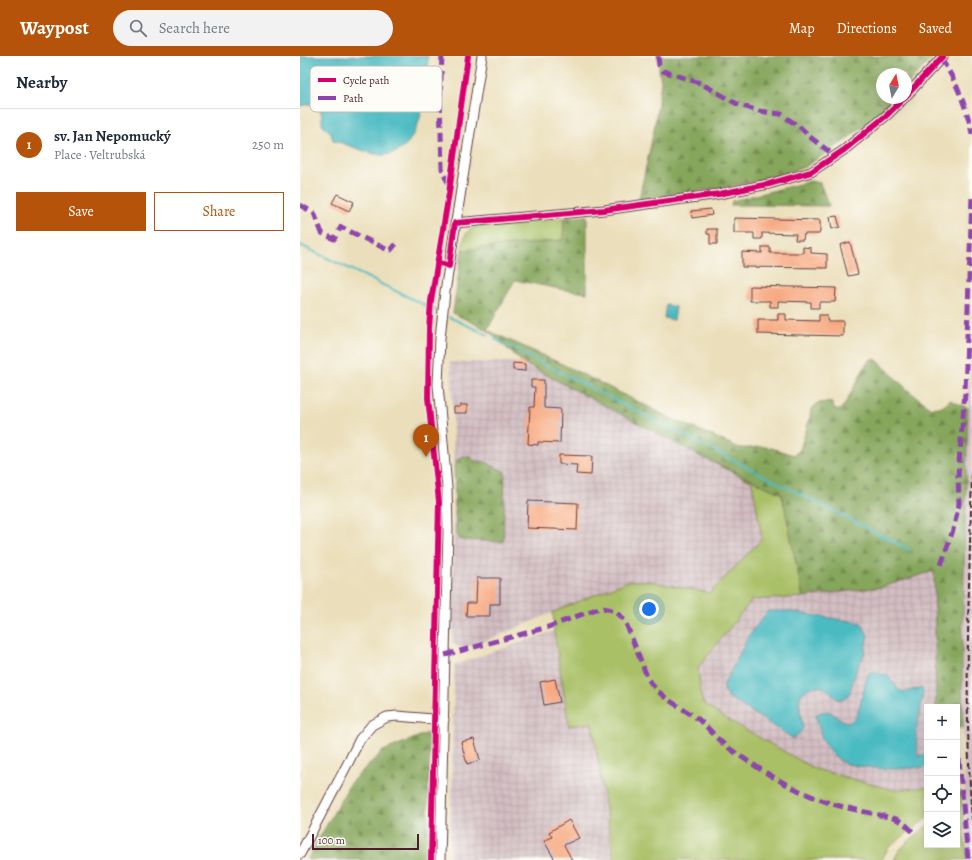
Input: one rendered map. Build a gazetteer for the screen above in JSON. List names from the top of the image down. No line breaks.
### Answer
{"legend":["Cycle path","Path"],"scale_bar":"100 m","north":"top","page":{"header":"Waypost","search":"Search here","nav":["Map","Directions","Saved"],"heading":"Nearby","list":[{"mark":"1","name":"sv. Jan Nepomucký","note":"Place · Veltrubská","value":"250 m"}],"buttons":["Save","Share"],"pins":"1","map_buttons":["+","−"],"scale":"100 m"}}
